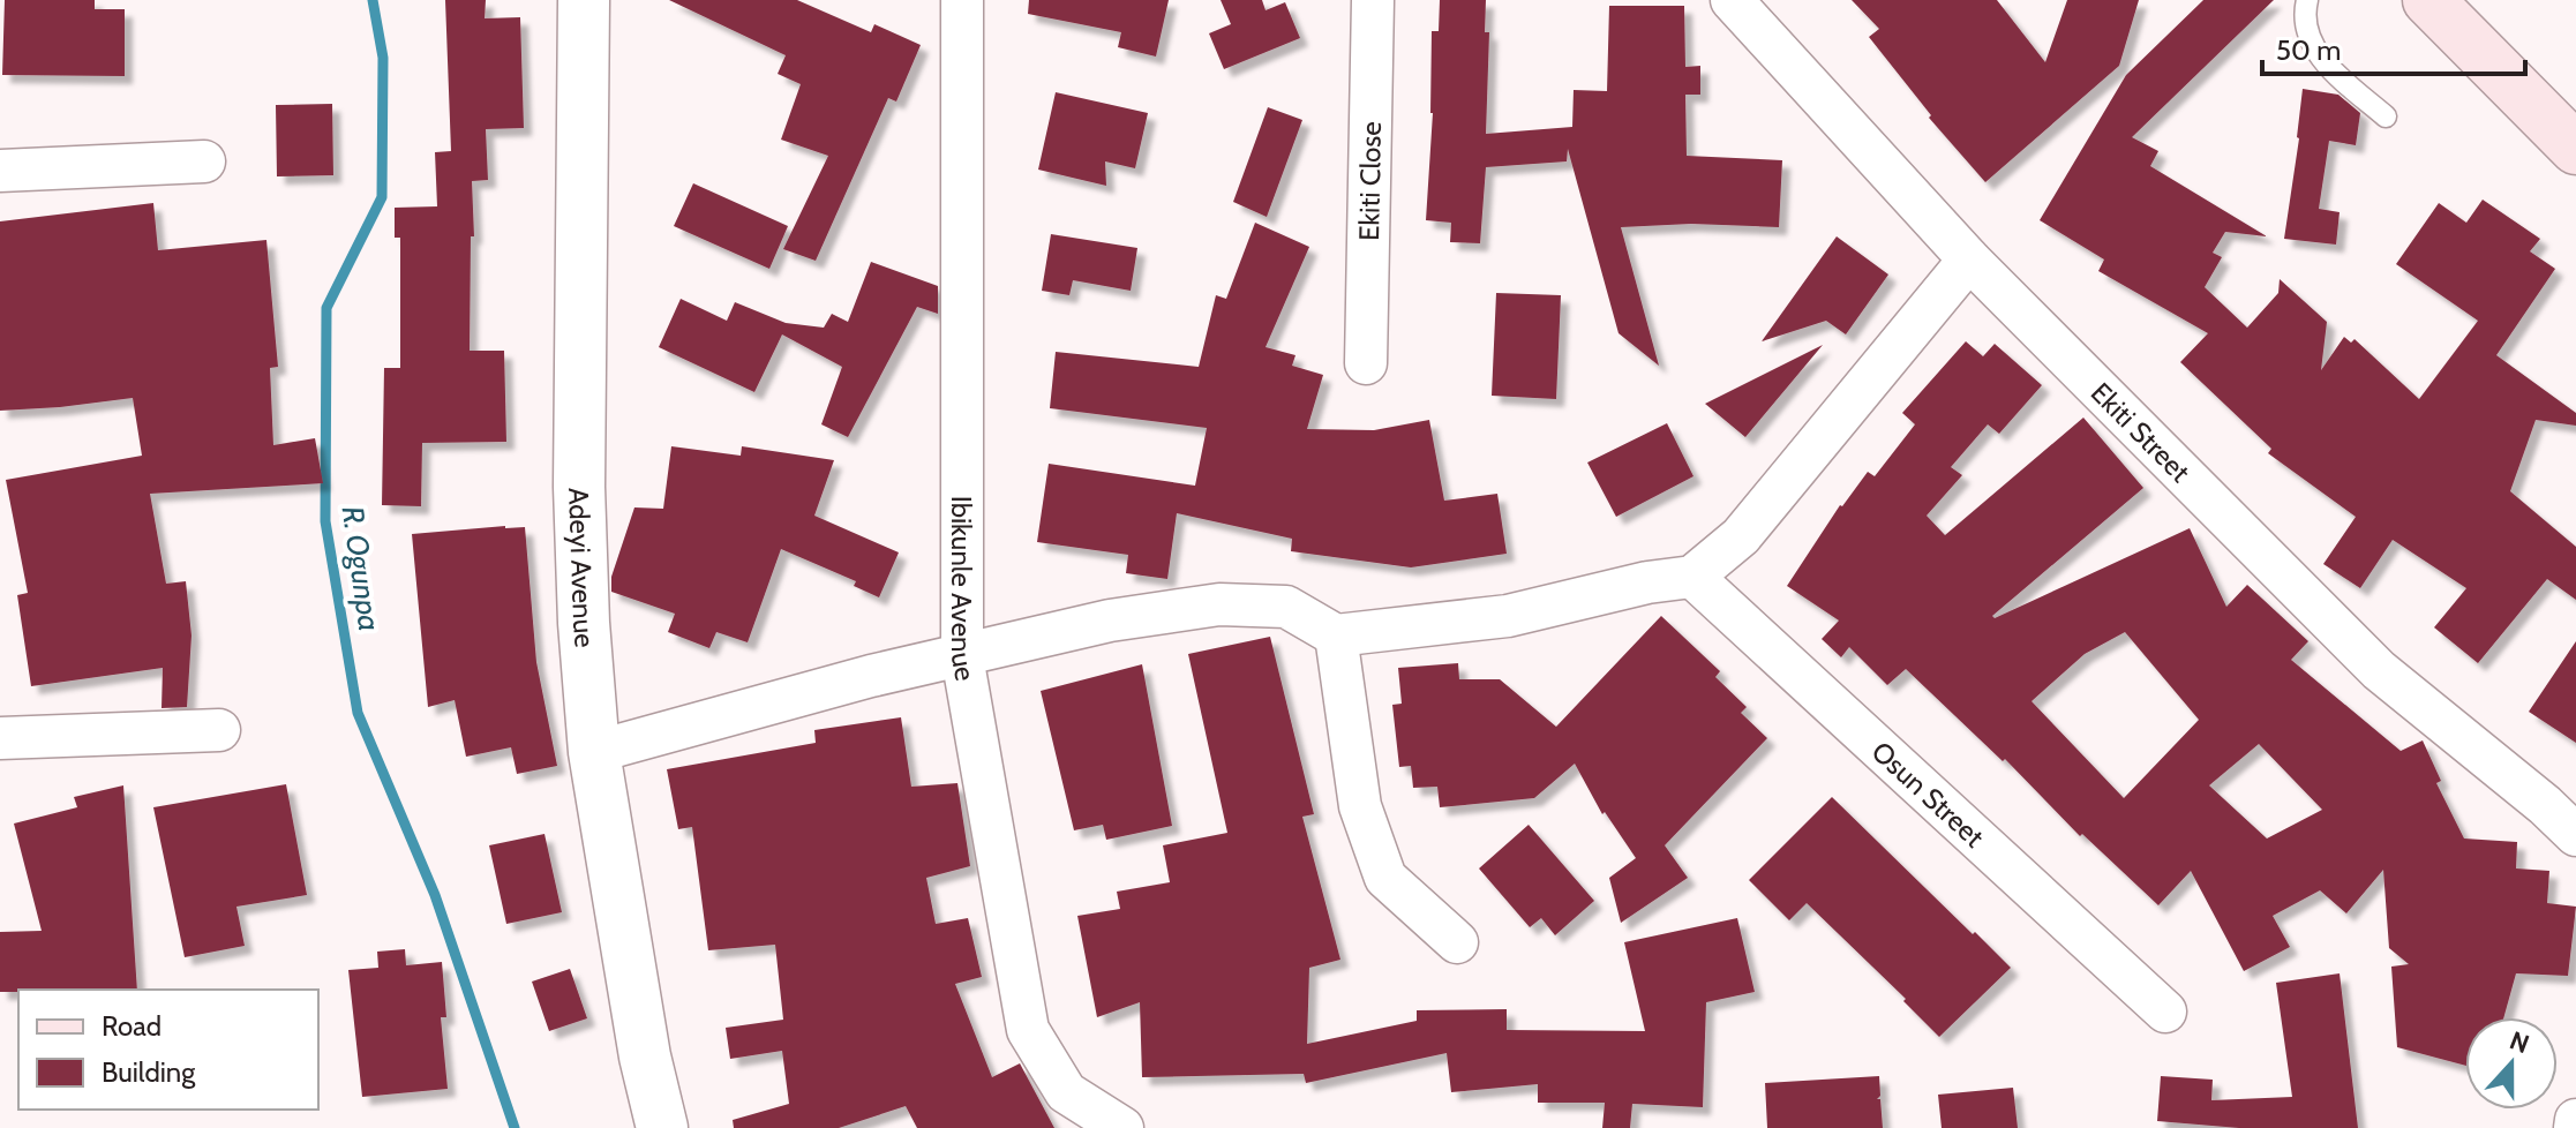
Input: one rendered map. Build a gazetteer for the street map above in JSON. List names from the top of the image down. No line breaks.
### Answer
{"streets":{"street":["Ekiti Close","Ekiti Street","Adeyi Avenue","Ibikunle Avenue","Osun Street"]},"water":["R. Ogunpa"],"legend":["Road","Building"],"scale_bar":"50 m","north":"top"}
